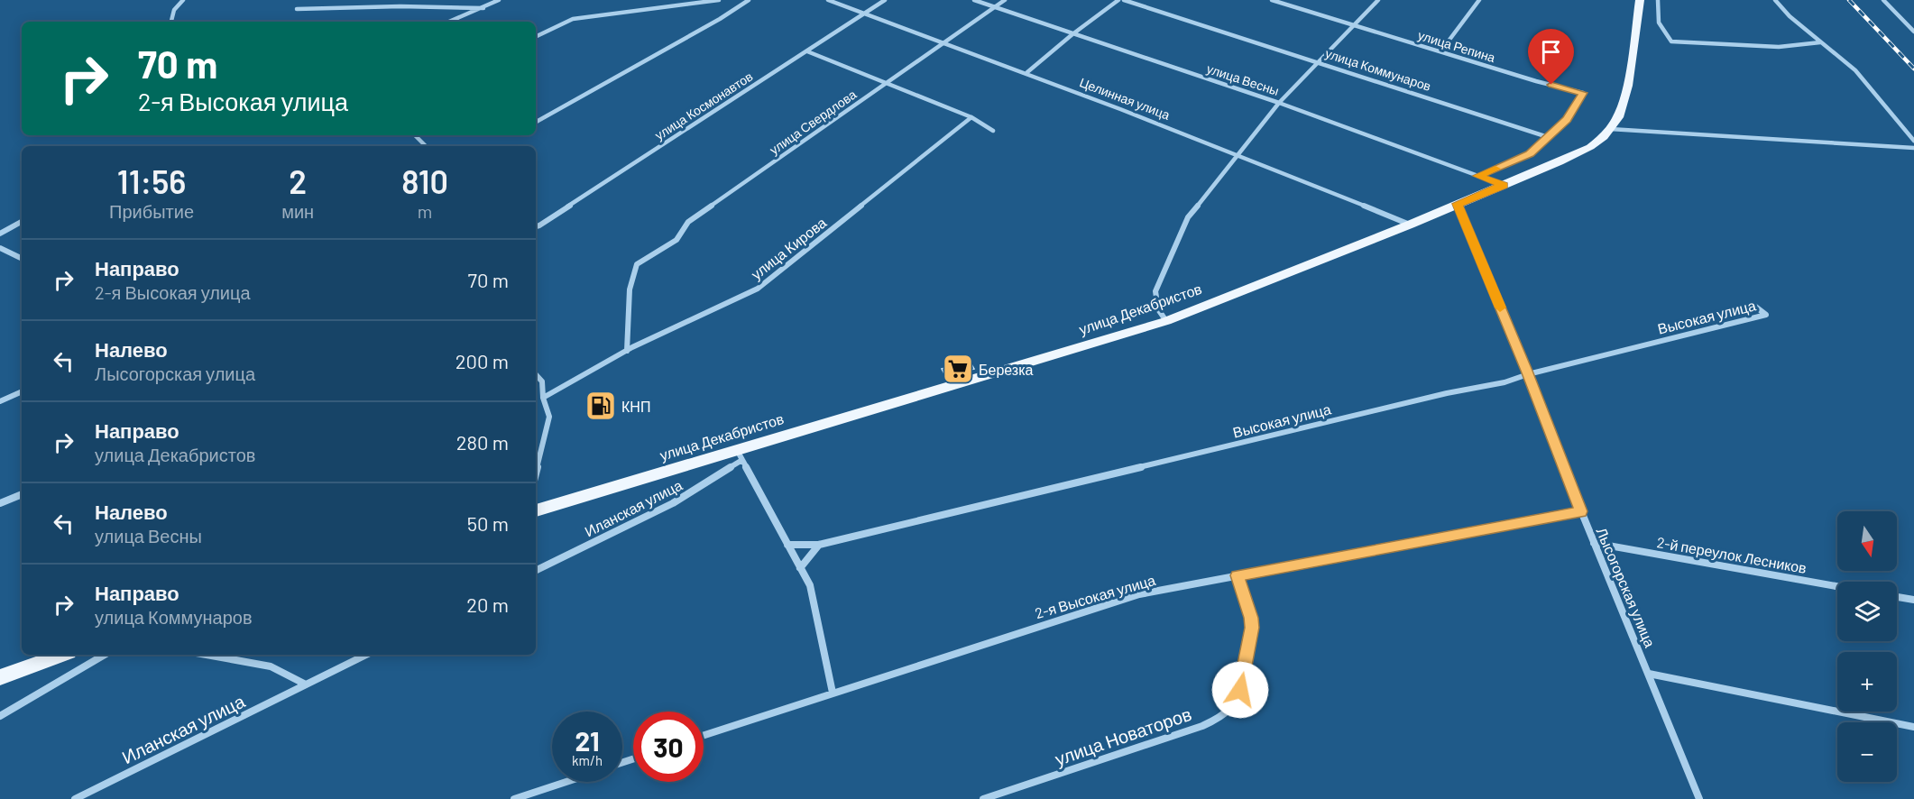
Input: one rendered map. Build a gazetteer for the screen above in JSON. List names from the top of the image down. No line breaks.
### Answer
{"streets":{"main road":["улица Декабристов"],"street":["улица Репина","улица Коммунаров","улица Весны","Целинная улица","улица Космонавтов","улица Свердлова","улица Кирова","Высокая улица","Иланская улица","2-й переулок Лесников","Лысогорская улица","2-я Высокая улица","улица Новаторов"]},"crossings":[["улица Репина","улица Коммунаров"],["улица Весны","улица Свердлова"],["улица Весны","улица Декабристов"],["Целинная улица","улица Космонавтов"],["Целинная улица","улица Свердлова"],["Целинная улица","улица Декабристов"],["улица Свердлова","улица Кирова"],["улица Декабристов","Иланская улица"],["улица Декабристов","Лысогорская улица"],["Высокая улица","Лысогорская улица"],["2-й переулок Лесников","Лысогорская улица"],["Лысогорская улица","2-я Высокая улица"],["2-я Высокая улица","улица Новаторов"]],"places":{"supermarket":["Березка"],"fuel station":["КНП"]},"north":"bottom","page":{"turn":["70 m","2-я Высокая улица"],"eta":["11:56","Прибытие","2","мин","810","m"],"list":[{"name":"Направо","note":"2-я Высокая улица","value":"70 m"},{"name":"Налево","note":"Лысогорская улица","value":"200 m"},{"name":"Направо","note":"улица Декабристов","value":"280 m"},{"name":"Налево","note":"улица Весны","value":"50 m"},{"name":"Направо","note":"улица Коммунаров","value":"20 m"}],"map_buttons":["+","−"],"speed":"21 km/h","limit":"30"}}
